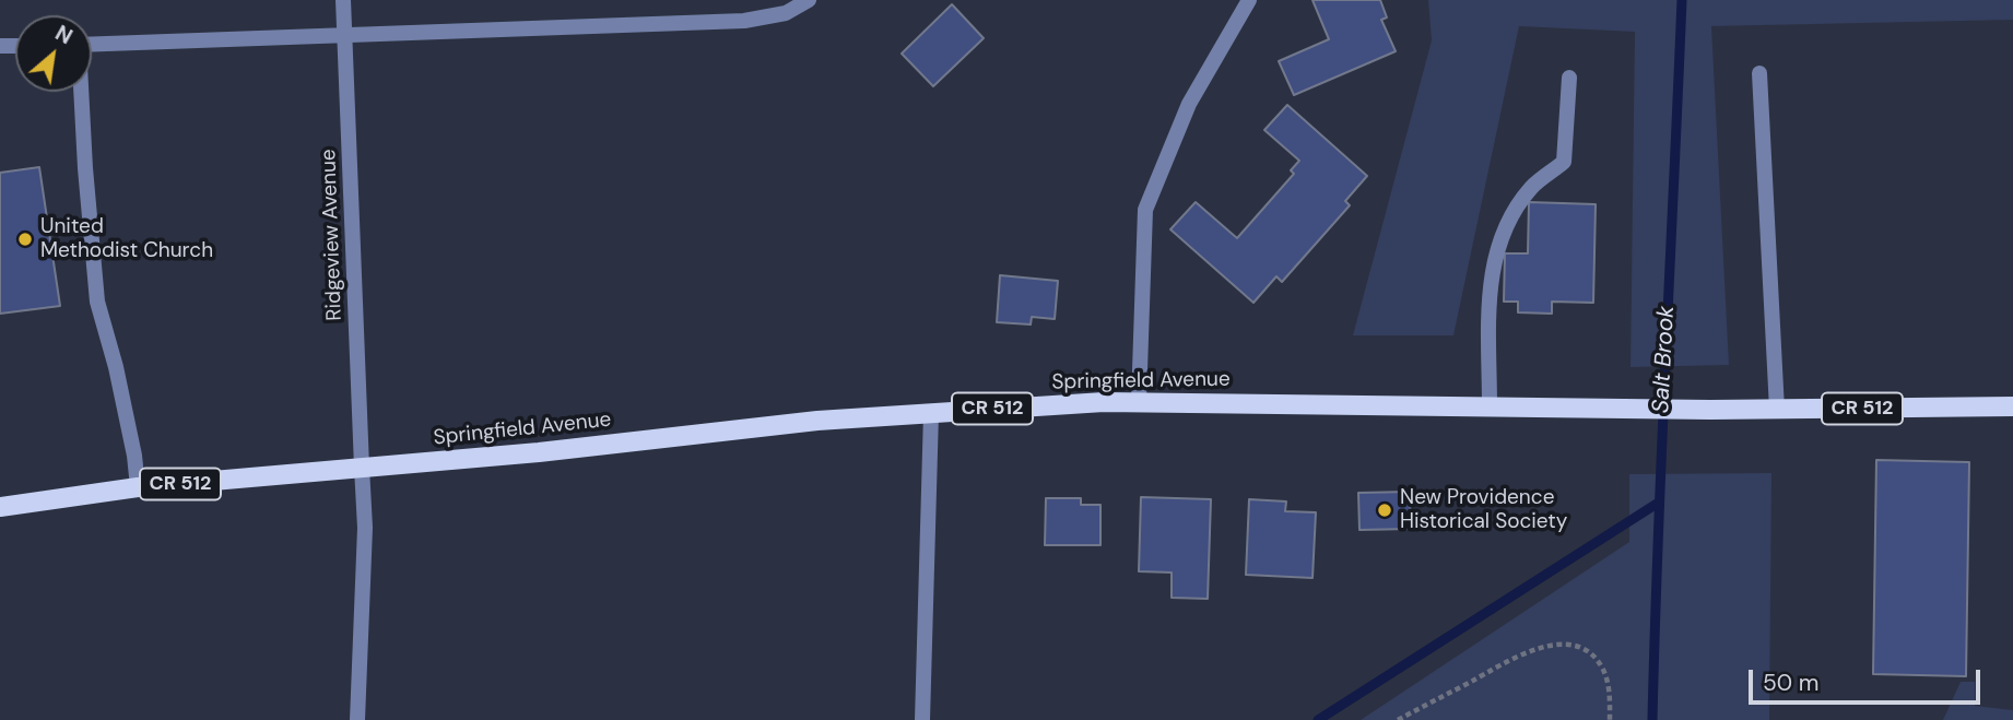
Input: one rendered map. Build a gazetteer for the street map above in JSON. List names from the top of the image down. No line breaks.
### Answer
{"streets":{"main road":["Springfield Avenue","CR 512"],"street":["Ridgeview Avenue"]},"crossings":[["Ridgeview Avenue","Springfield Avenue"]],"water":["Salt Brook"],"places":["United Methodist Church","New Providence Historical Society"],"scale_bar":"50 m","north":"top right"}
